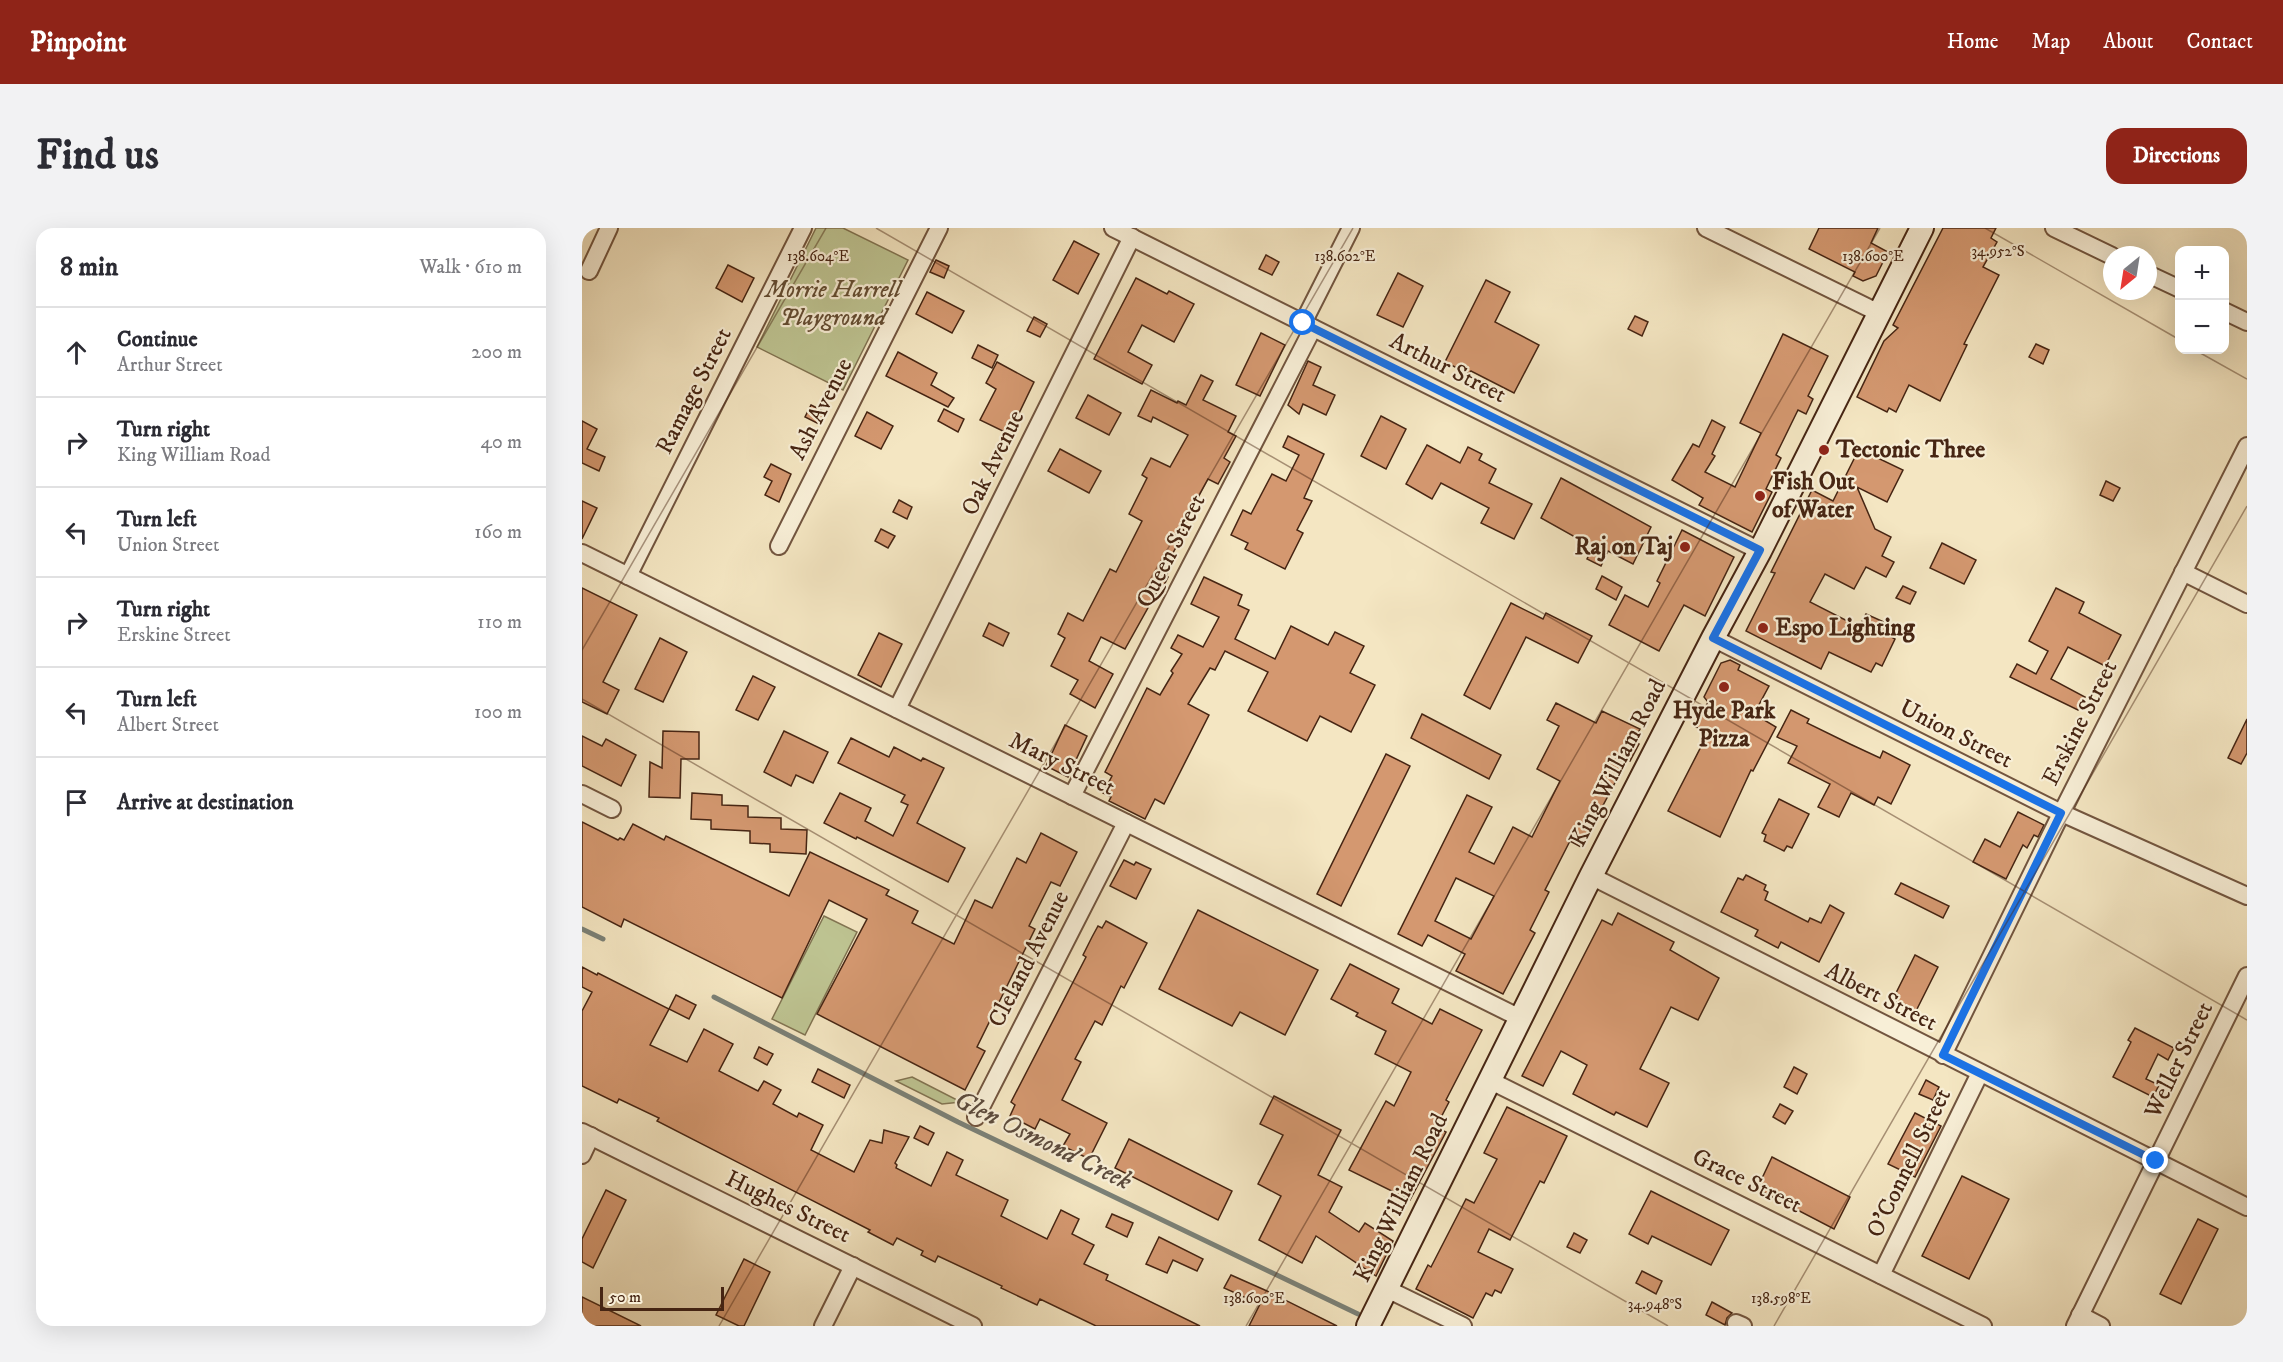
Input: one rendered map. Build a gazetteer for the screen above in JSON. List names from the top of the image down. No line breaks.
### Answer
{"streets":{"main road":["King William Road"],"street":["Arthur Street","Ramage Street","Ash Avenue","Oak Avenue","Queen Street","Erskine Street","Union Street","Mary Street","Cleland Avenue","Albert Street","Weller Street","O'Connell Street","Grace Street","Hughes Street"]},"crossings":[["Arthur Street","Oak Avenue"],["Arthur Street","Queen Street"],["Arthur Street","King William Road"],["Ramage Street","Mary Street"],["Oak Avenue","Mary Street"],["Queen Street","Mary Street"],["Erskine Street","Union Street"],["Erskine Street","Albert Street"],["Union Street","King William Road"],["King William Road","Mary Street"],["King William Road","Albert Street"],["King William Road","Grace Street"],["Mary Street","Cleland Avenue"],["Albert Street","Weller Street"],["Albert Street","O'Connell Street"],["O'Connell Street","Grace Street"]],"water":["Glen Osmond Creek"],"parks":["Morrie Harrell Playground"],"places":["Tectonic Three","Fish Out of Water","Raj on Taj","Espo Lighting","Hyde Park Pizza"],"scale_bar":"50 m","north":"bottom left","page":{"header":"Pinpoint","nav":["Home","Map","About","Contact"],"buttons":"Directions","title":"Find us","heading":["8 min","Walk · 610 m"],"map_buttons":["+","−"],"list":[["Continue","Arthur Street","200 m"],["Turn right","King William Road","40 m"],["Turn left","Union Street","160 m"],["Turn right","Erskine Street","110 m"],["Turn left","Albert Street","100 m"],"Arrive at destination"],"scale":"50 m"},"coordinates":["34.952°S","138.604°E","138.602°E","138.600°E","138.598°E","34.948°S"]}
